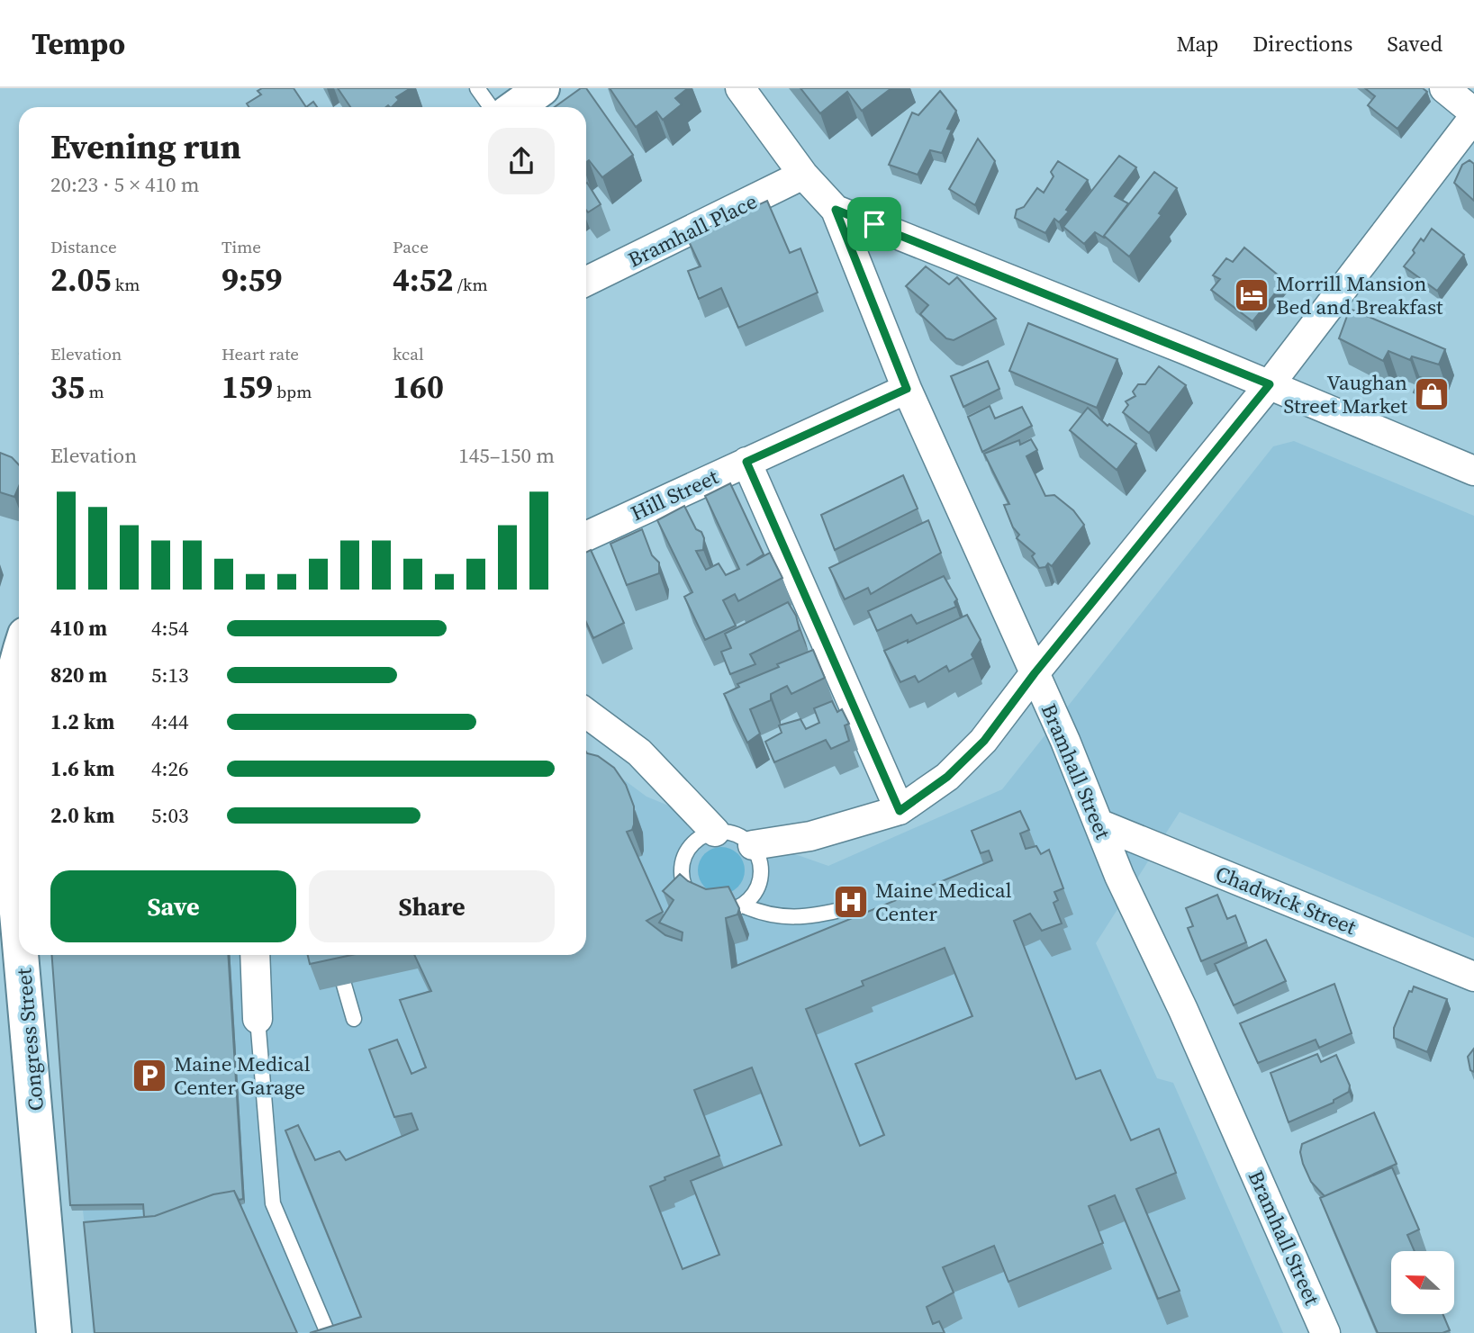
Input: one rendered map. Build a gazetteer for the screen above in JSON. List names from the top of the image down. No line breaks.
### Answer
{"streets":{"main road":["Congress Street"],"street":["Bramhall Place","Hill Street","Bramhall Street","Chadwick Street"]},"crossings":[["Bramhall Place","Bramhall Street"],["Hill Street","Bramhall Street"],["Bramhall Street","Chadwick Street"]],"places":{"hotel":["Morrill Mansion Bed and Breakfast"],"shop":["Vaughan Street Market"],"hospital":["Maine Medical Center"],"parking":["Maine Medical Center Garage"]},"north":"left","page":{"header":"Tempo","nav":["Map","Directions","Saved"],"heading":["Evening run","20:23 · 5 × 410 m"],"stats":[["Distance","2.05 km"],["Time","9:59"],["Pace","4:52 /km"],["Elevation","35 m"],["Heart rate","159 bpm"],["kcal","160"]],"chart":["Elevation","145–150 m"],"list":[{"name":"410 m","note":"4:54"},{"name":"820 m","note":"5:13"},{"name":"1.2 km","note":"4:44"},{"name":"1.6 km","note":"4:26"},{"name":"2.0 km","note":"5:03"}],"buttons":["Save","Share"]}}
